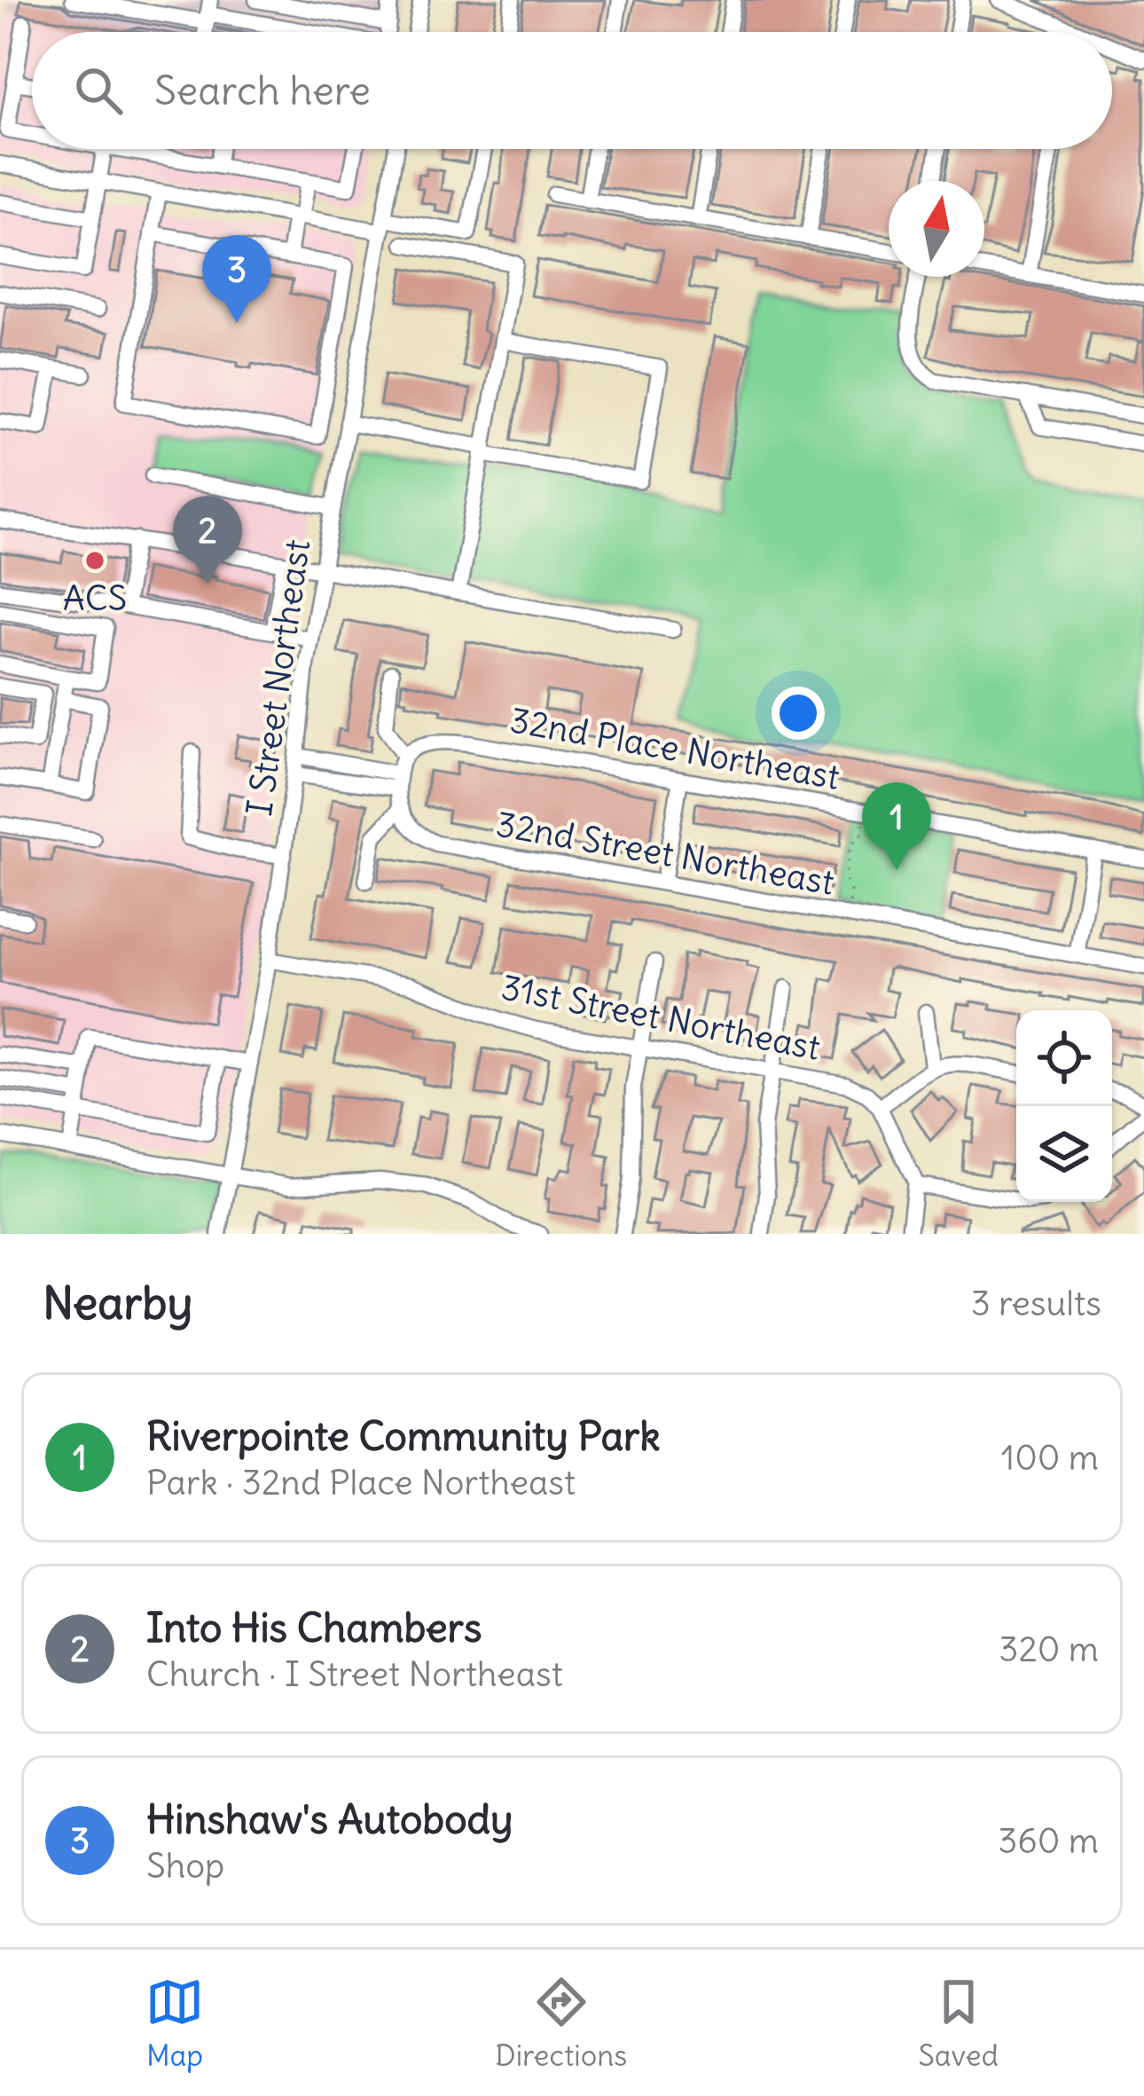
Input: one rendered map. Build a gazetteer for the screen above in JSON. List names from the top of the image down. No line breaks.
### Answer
{"streets":{"street":["I Street Northeast","32nd Place Northeast","32nd Street Northeast","31st Street Northeast"]},"crossings":[["I Street Northeast","31st Street Northeast"]],"places":["ACS"],"north":"top","page":{"search":"Search here","pins":["3","2","1"],"heading":["Nearby","3 results"],"list":[{"mark":"1","name":"Riverpointe Community Park","note":"Park · 32nd Place Northeast","value":"100 m"},{"mark":"2","name":"Into His Chambers","note":"Church · I Street Northeast","value":"320 m"},{"mark":"3","name":"Hinshaw's Autobody","note":"Shop","value":"360 m"}],"nav":["Map","Directions","Saved"]}}
